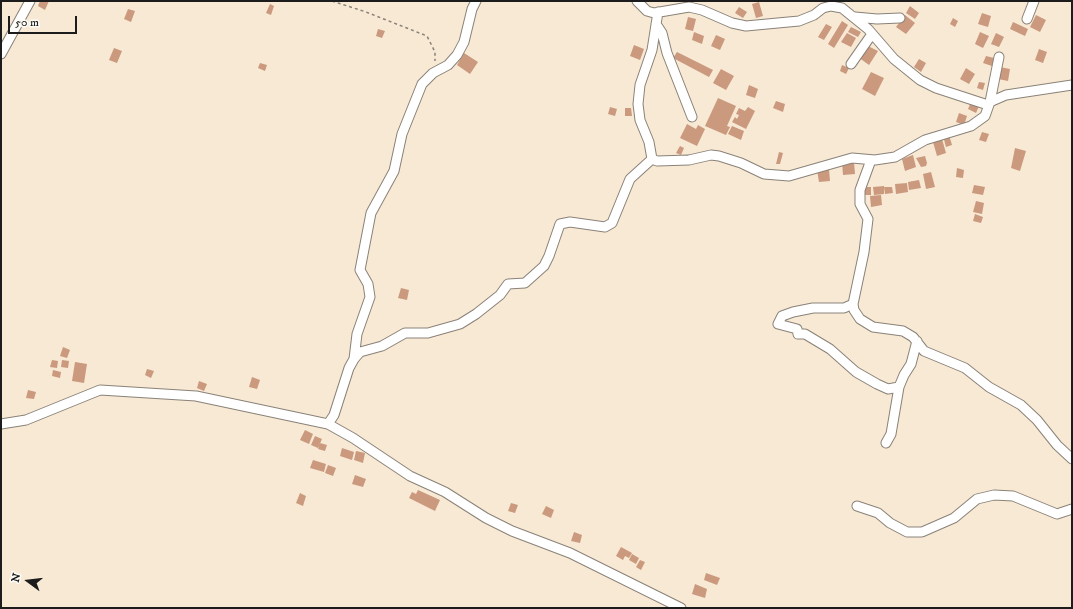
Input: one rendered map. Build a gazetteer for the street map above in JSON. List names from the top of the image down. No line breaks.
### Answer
{"scale_bar":"50 m","north":"left"}
